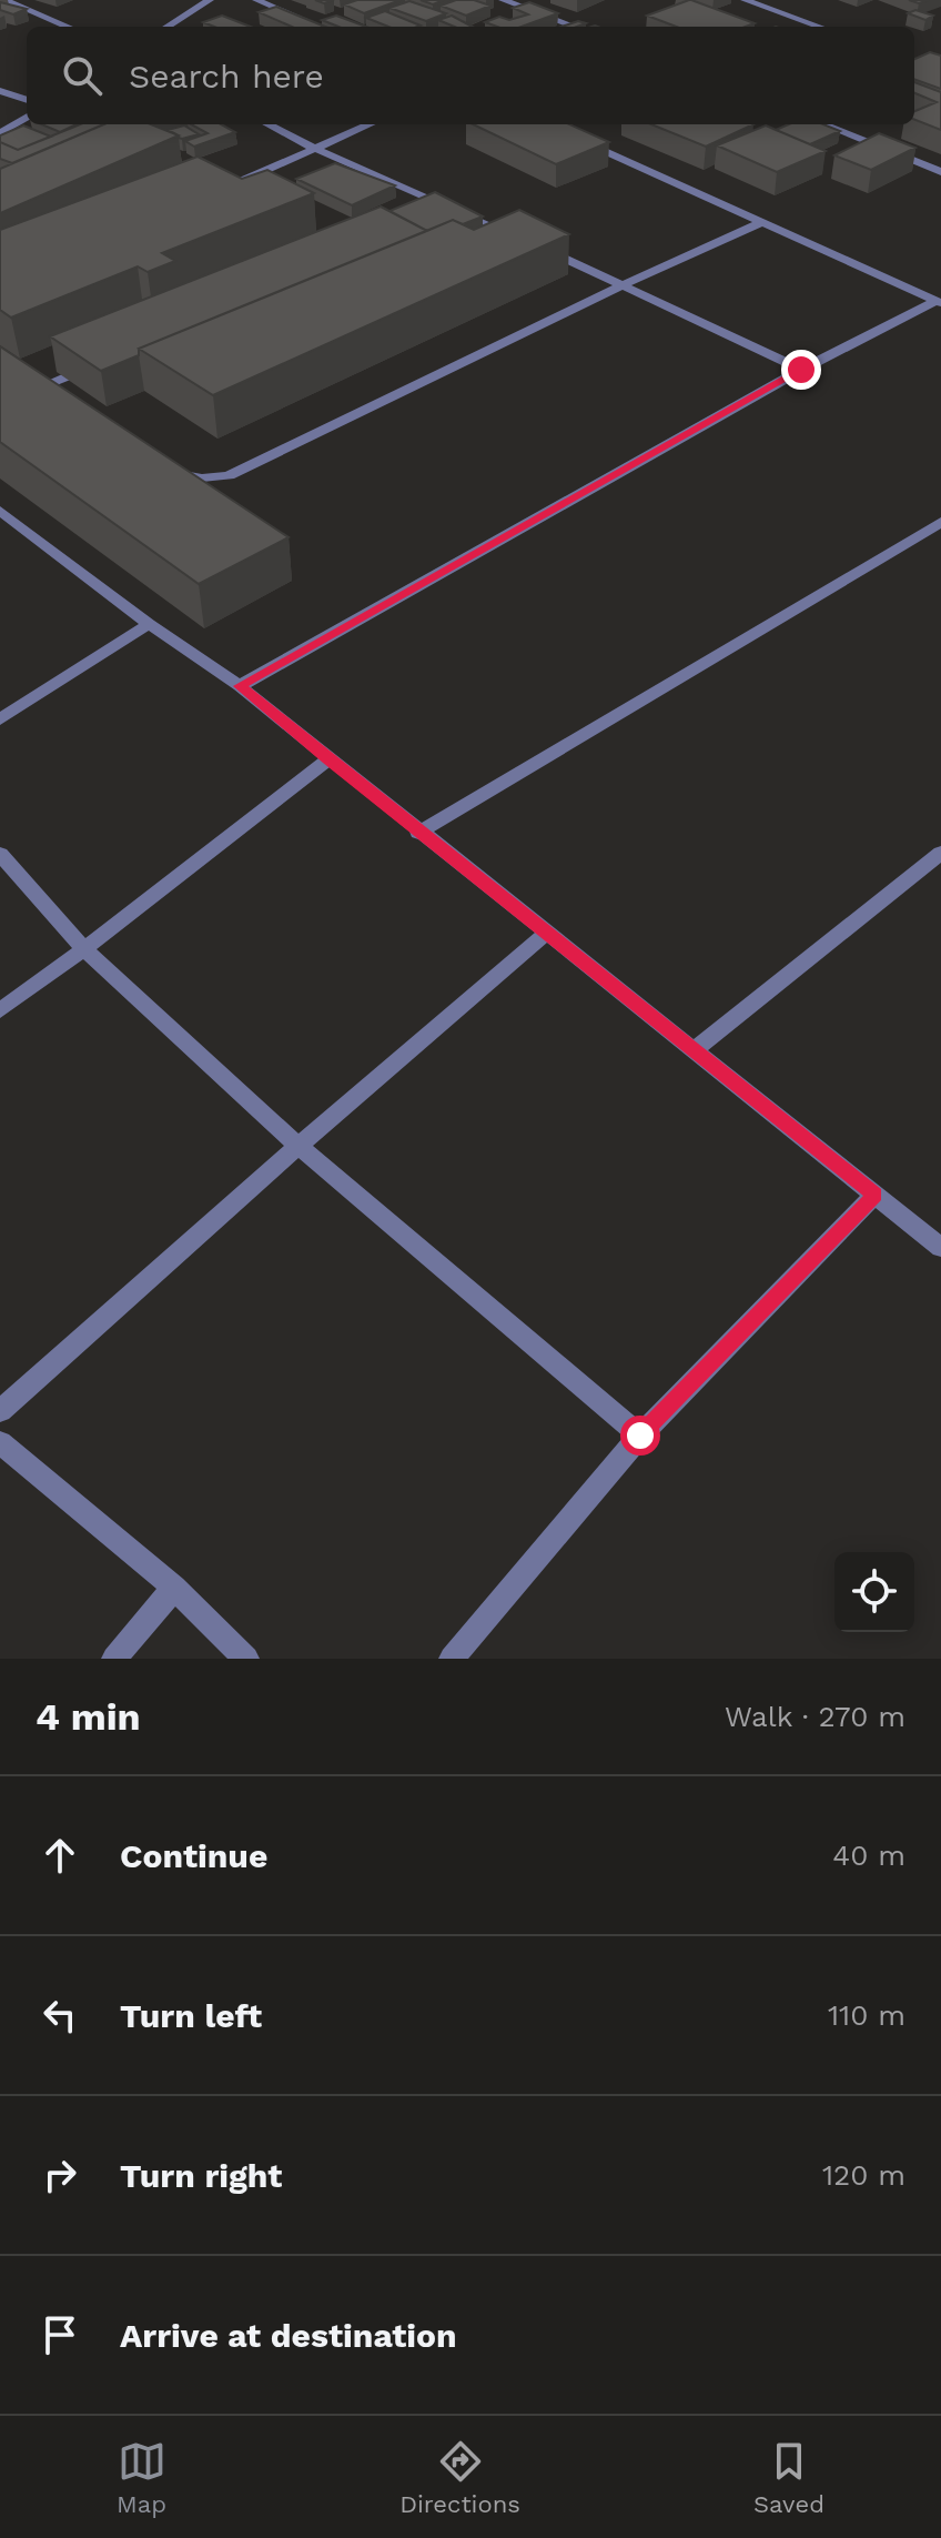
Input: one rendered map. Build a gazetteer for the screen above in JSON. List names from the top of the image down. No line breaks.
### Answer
{"page":{"search":"Search here","heading":["4 min","Walk · 270 m"],"list":[["Continue","40 m"],["Turn left","110 m"],["Turn right","120 m"],"Arrive at destination"],"nav":["Map","Directions","Saved"]}}
